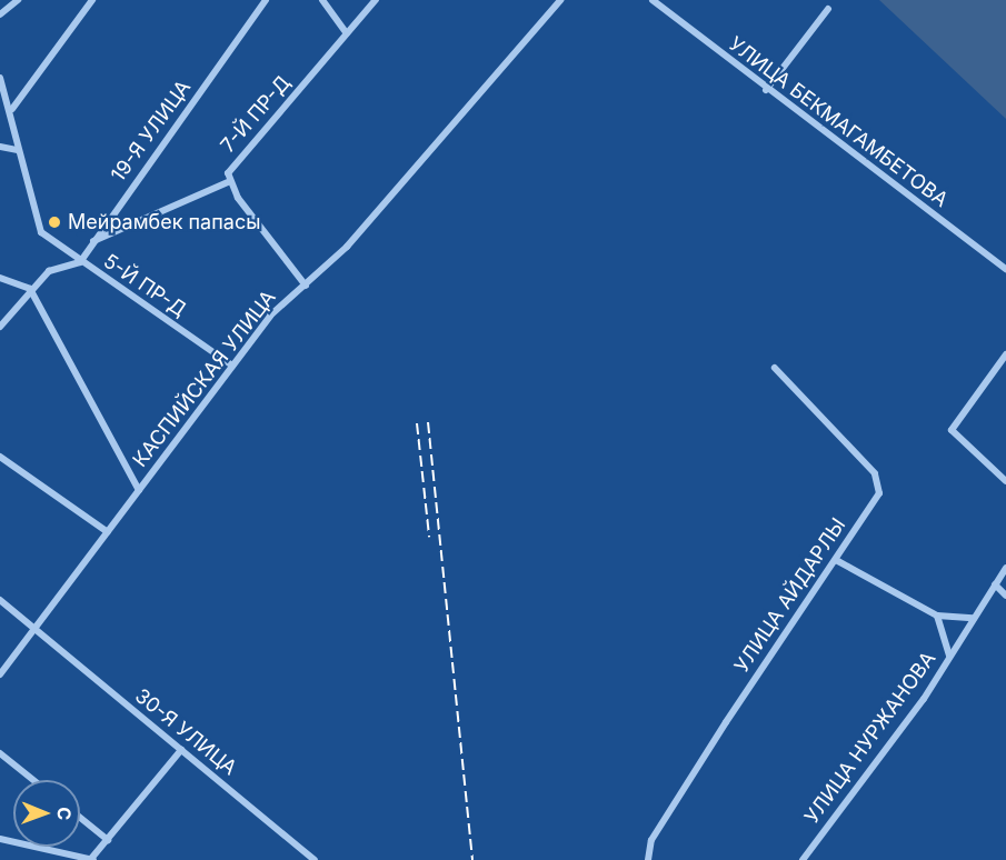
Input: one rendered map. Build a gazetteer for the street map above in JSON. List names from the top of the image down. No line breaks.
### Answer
{"streets":{"street":["7-Й ПР-Д","УЛИЦА БЕКМАГАМБЕТОВА","19-Я УЛИЦА","5-Й ПР-Д","КАСПИЙСКАЯ УЛИЦА","УЛИЦА АЙДАРЛЫ","30-Я УЛИЦА","УЛИЦА НУРЖАНОВА"]},"crossings":[["7-Й ПР-Д","КАСПИЙСКАЯ УЛИЦА"],["19-Я УЛИЦА","5-Й ПР-Д"],["5-Й ПР-Д","КАСПИЙСКАЯ УЛИЦА"],["КАСПИЙСКАЯ УЛИЦА","30-Я УЛИЦА"]],"places":["Мейрамбек папасы"],"north":"right"}
